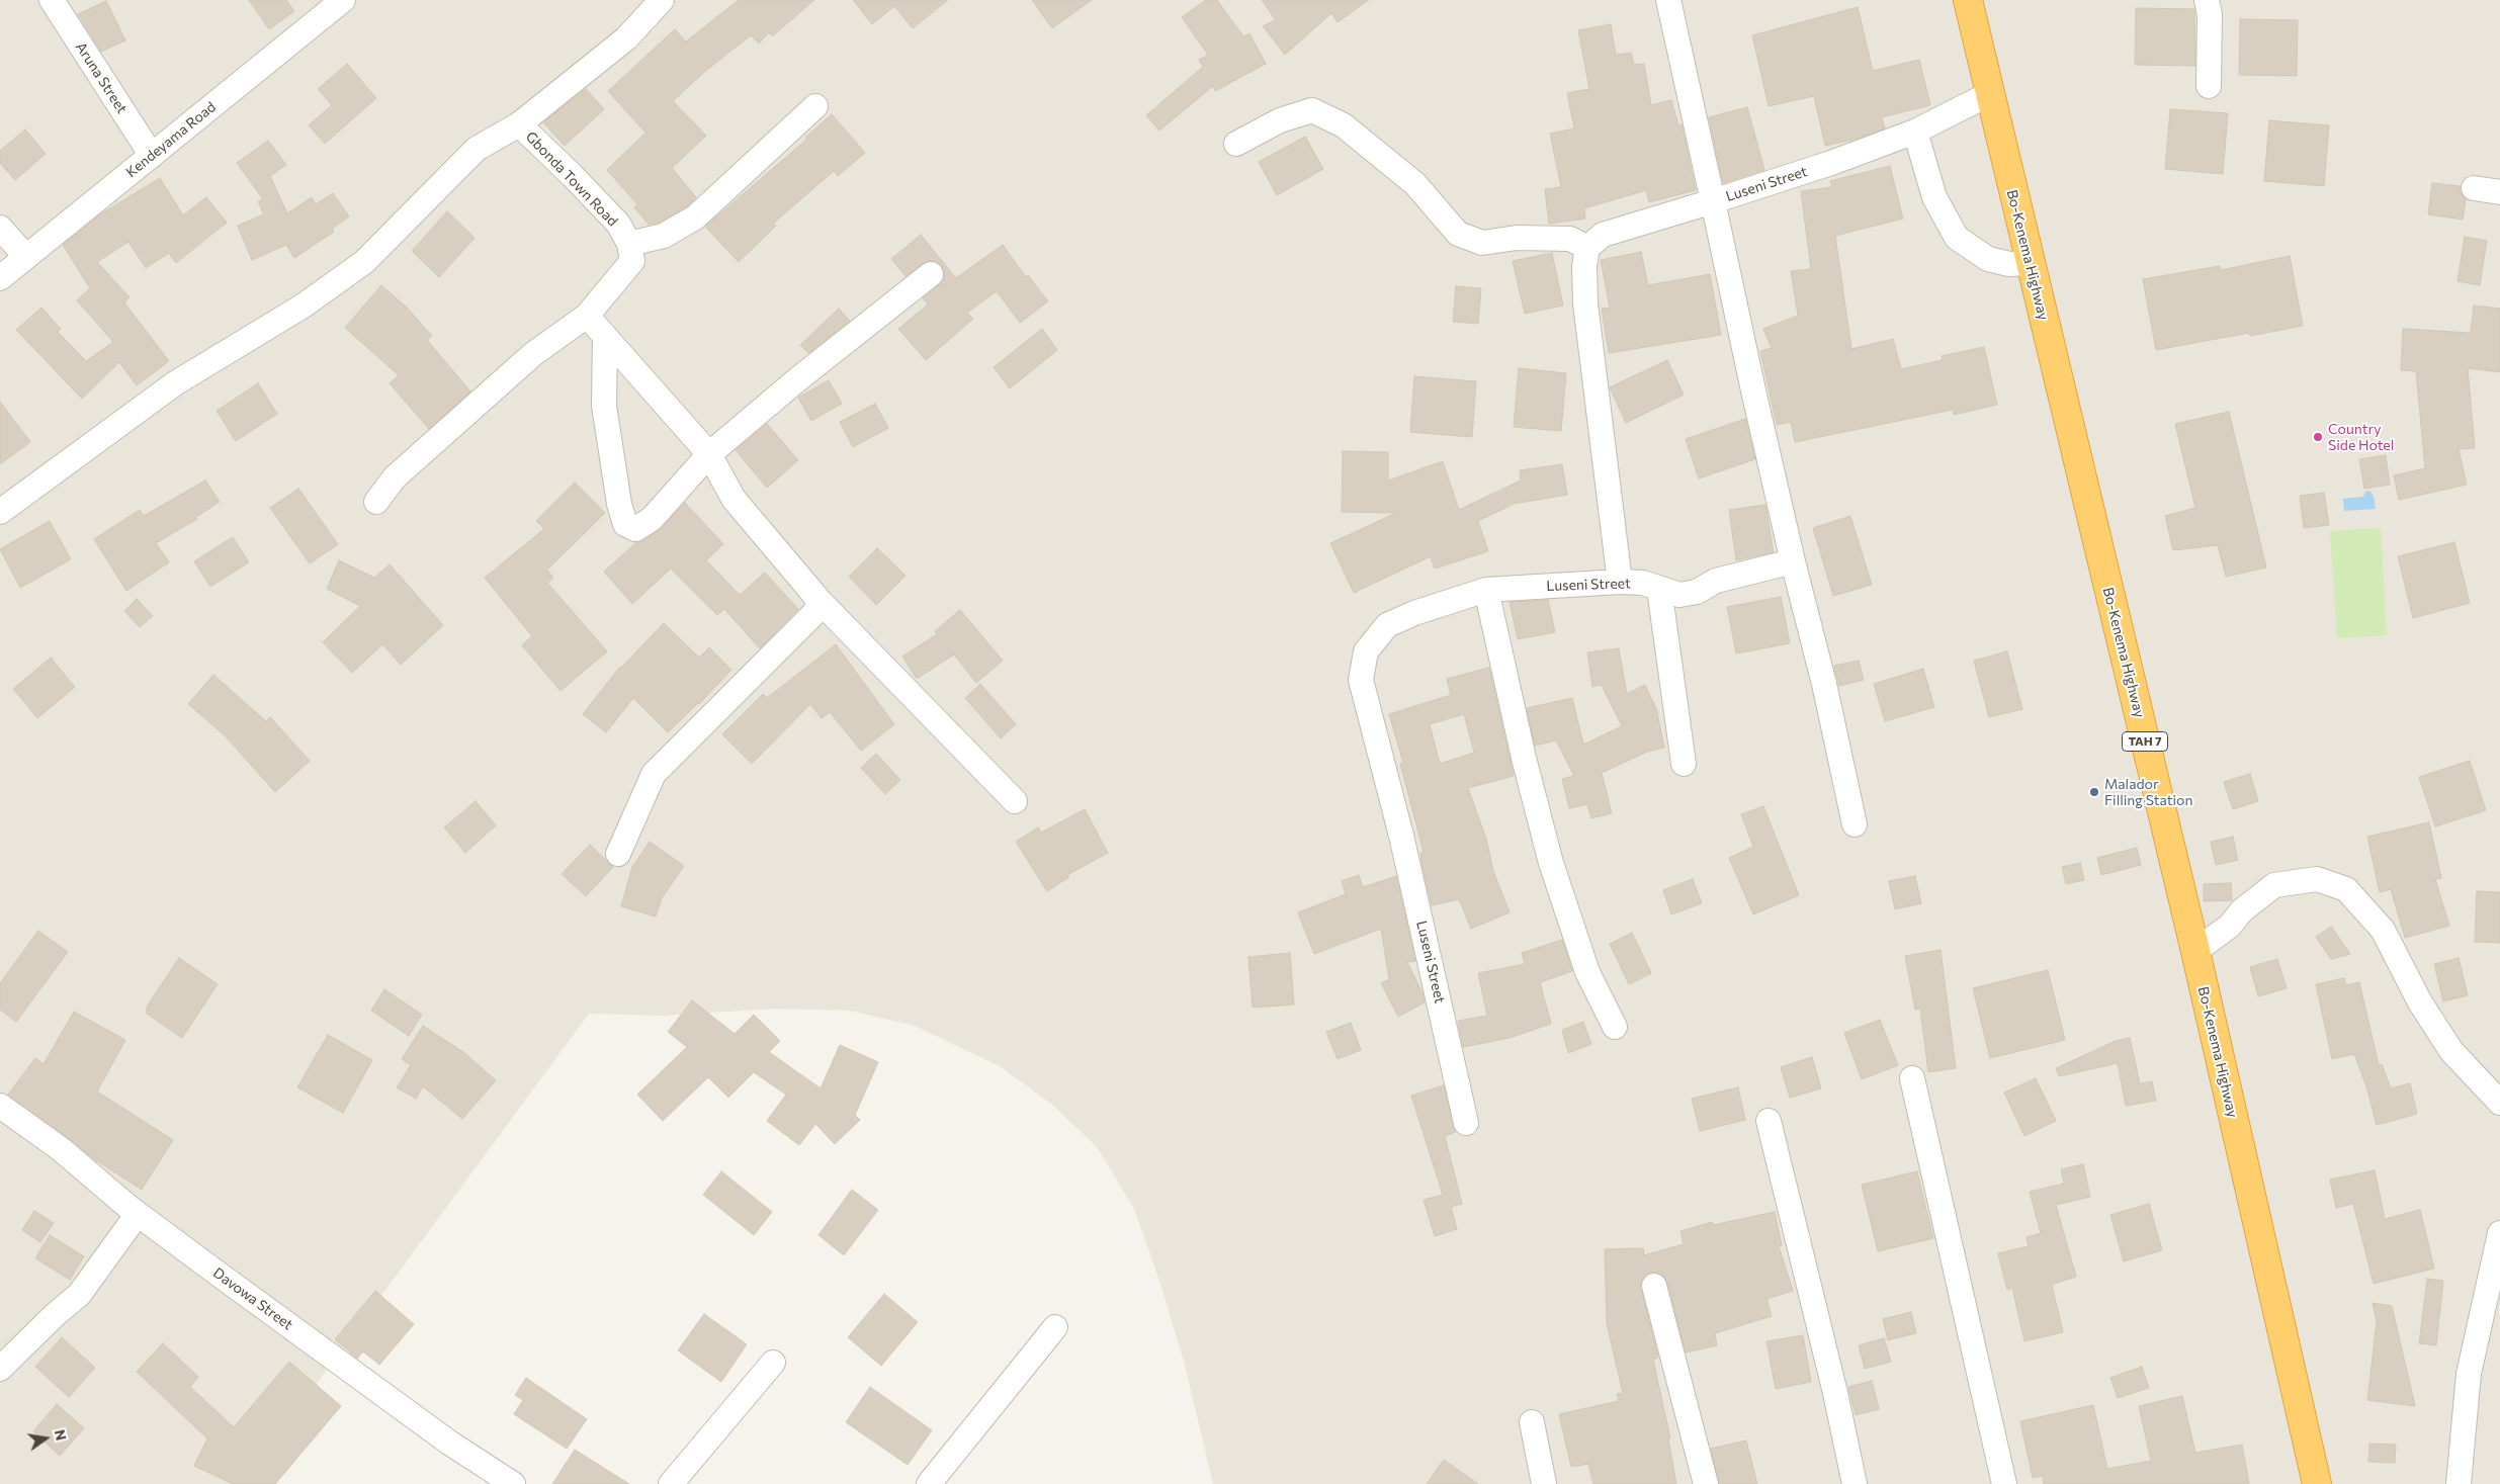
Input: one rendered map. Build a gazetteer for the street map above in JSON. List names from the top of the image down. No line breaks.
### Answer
{"streets":{"highway":["Bo-Kenema Highway","TAH 7"],"street":["Aruna Street","Kendeyama Road","Gbonda Town Road","Luseni Street","Davowa Street"]},"crossings":[["Aruna Street","Kendeyama Road"],["Luseni Street","Bo-Kenema Highway"]],"places":["Country Side Hotel","Malador Filling Station"],"north":"right"}
